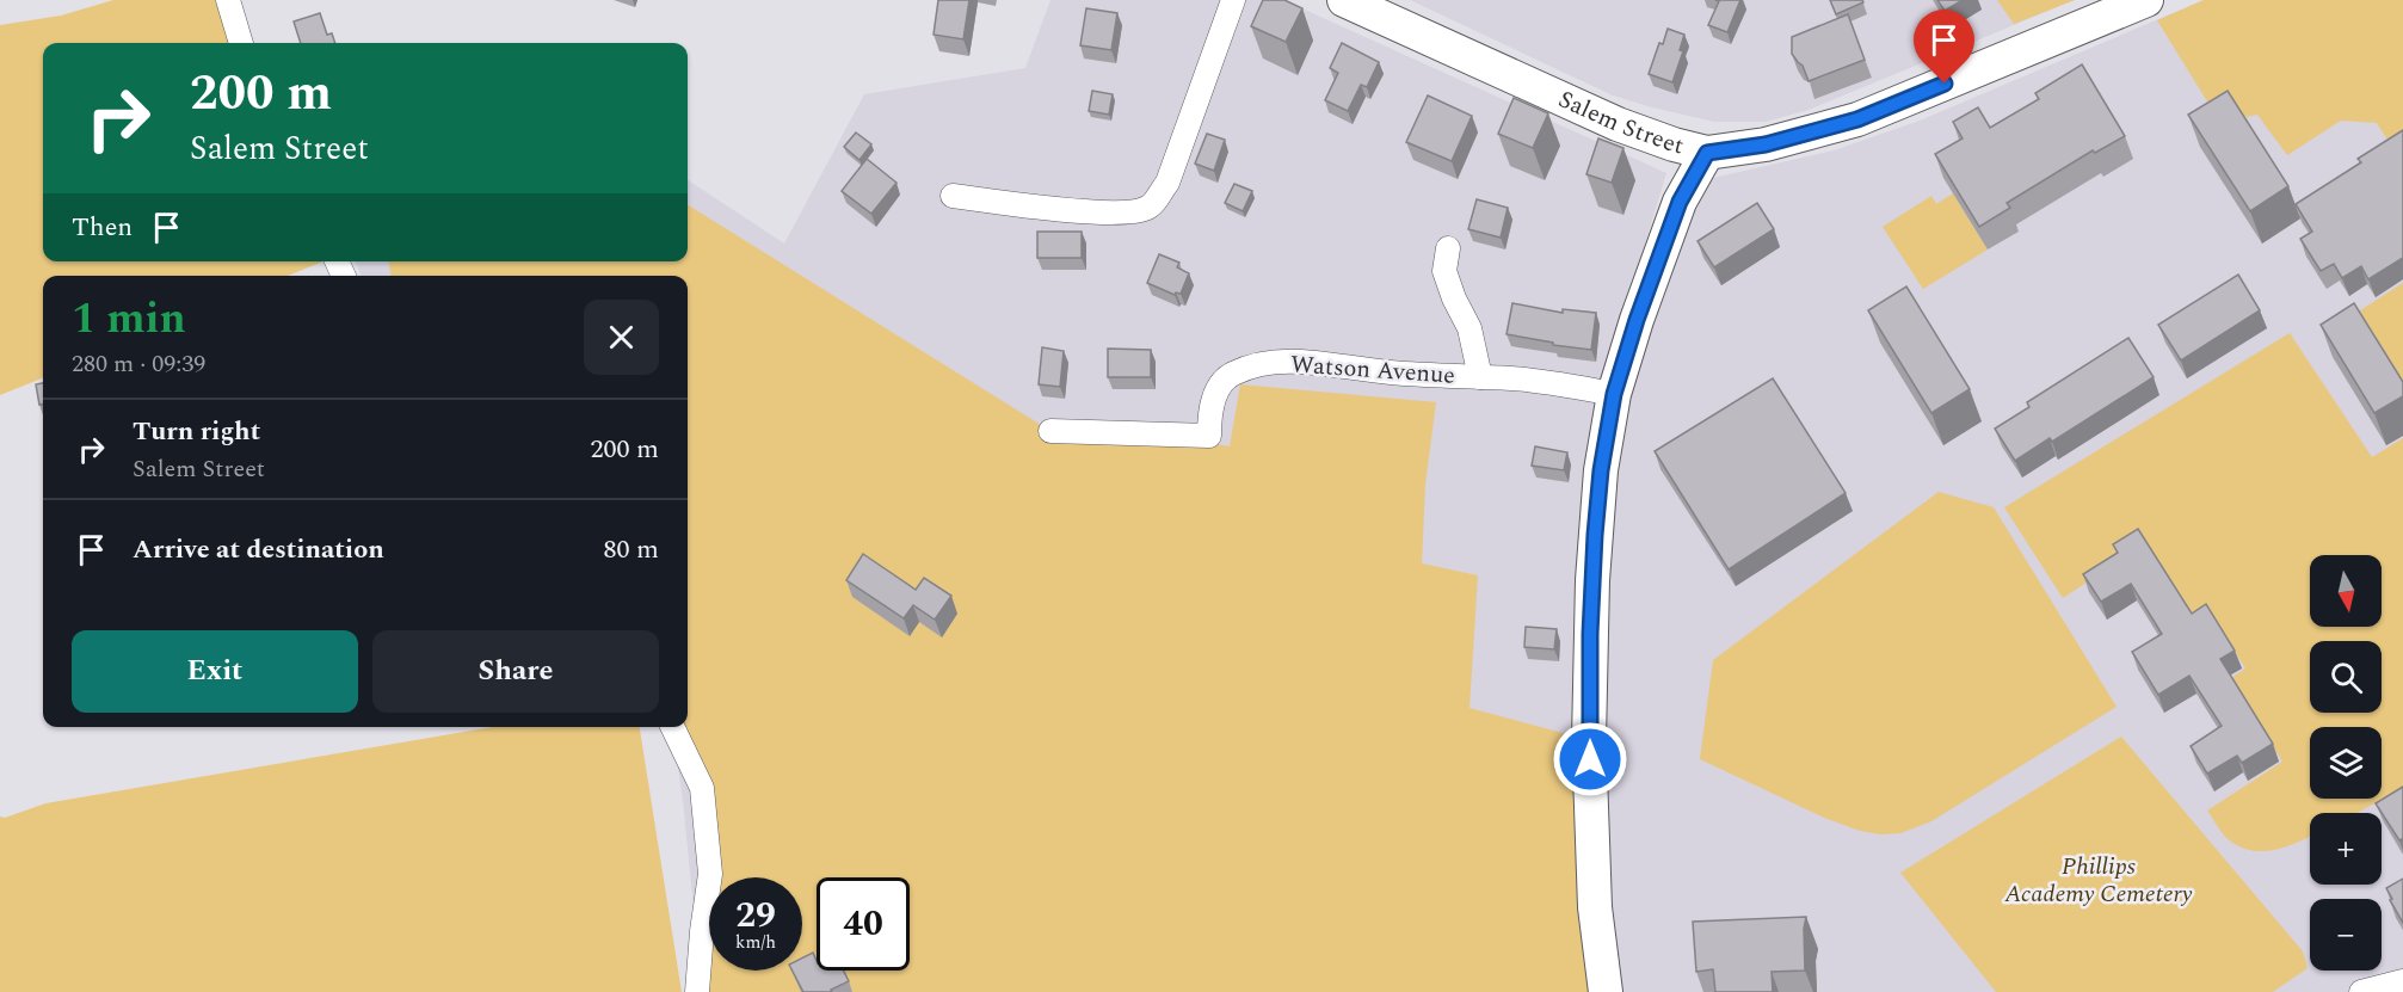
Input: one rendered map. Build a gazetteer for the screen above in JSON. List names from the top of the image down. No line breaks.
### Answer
{"streets":{"street":["Salem Street","Watson Avenue"]},"parks":["Phillips Academy Cemetery"],"north":"bottom","page":{"turn":["200 m","Salem Street"],"then":"Then","heading":["1 min","280 m · 09:39"],"list":[{"name":"Turn right","note":"Salem Street","value":"200 m"},{"name":"Arrive at destination","value":"80 m"}],"map_buttons":["+","−"],"buttons":["Exit","Share"],"speed":"29 km/h","limit":"40"}}
